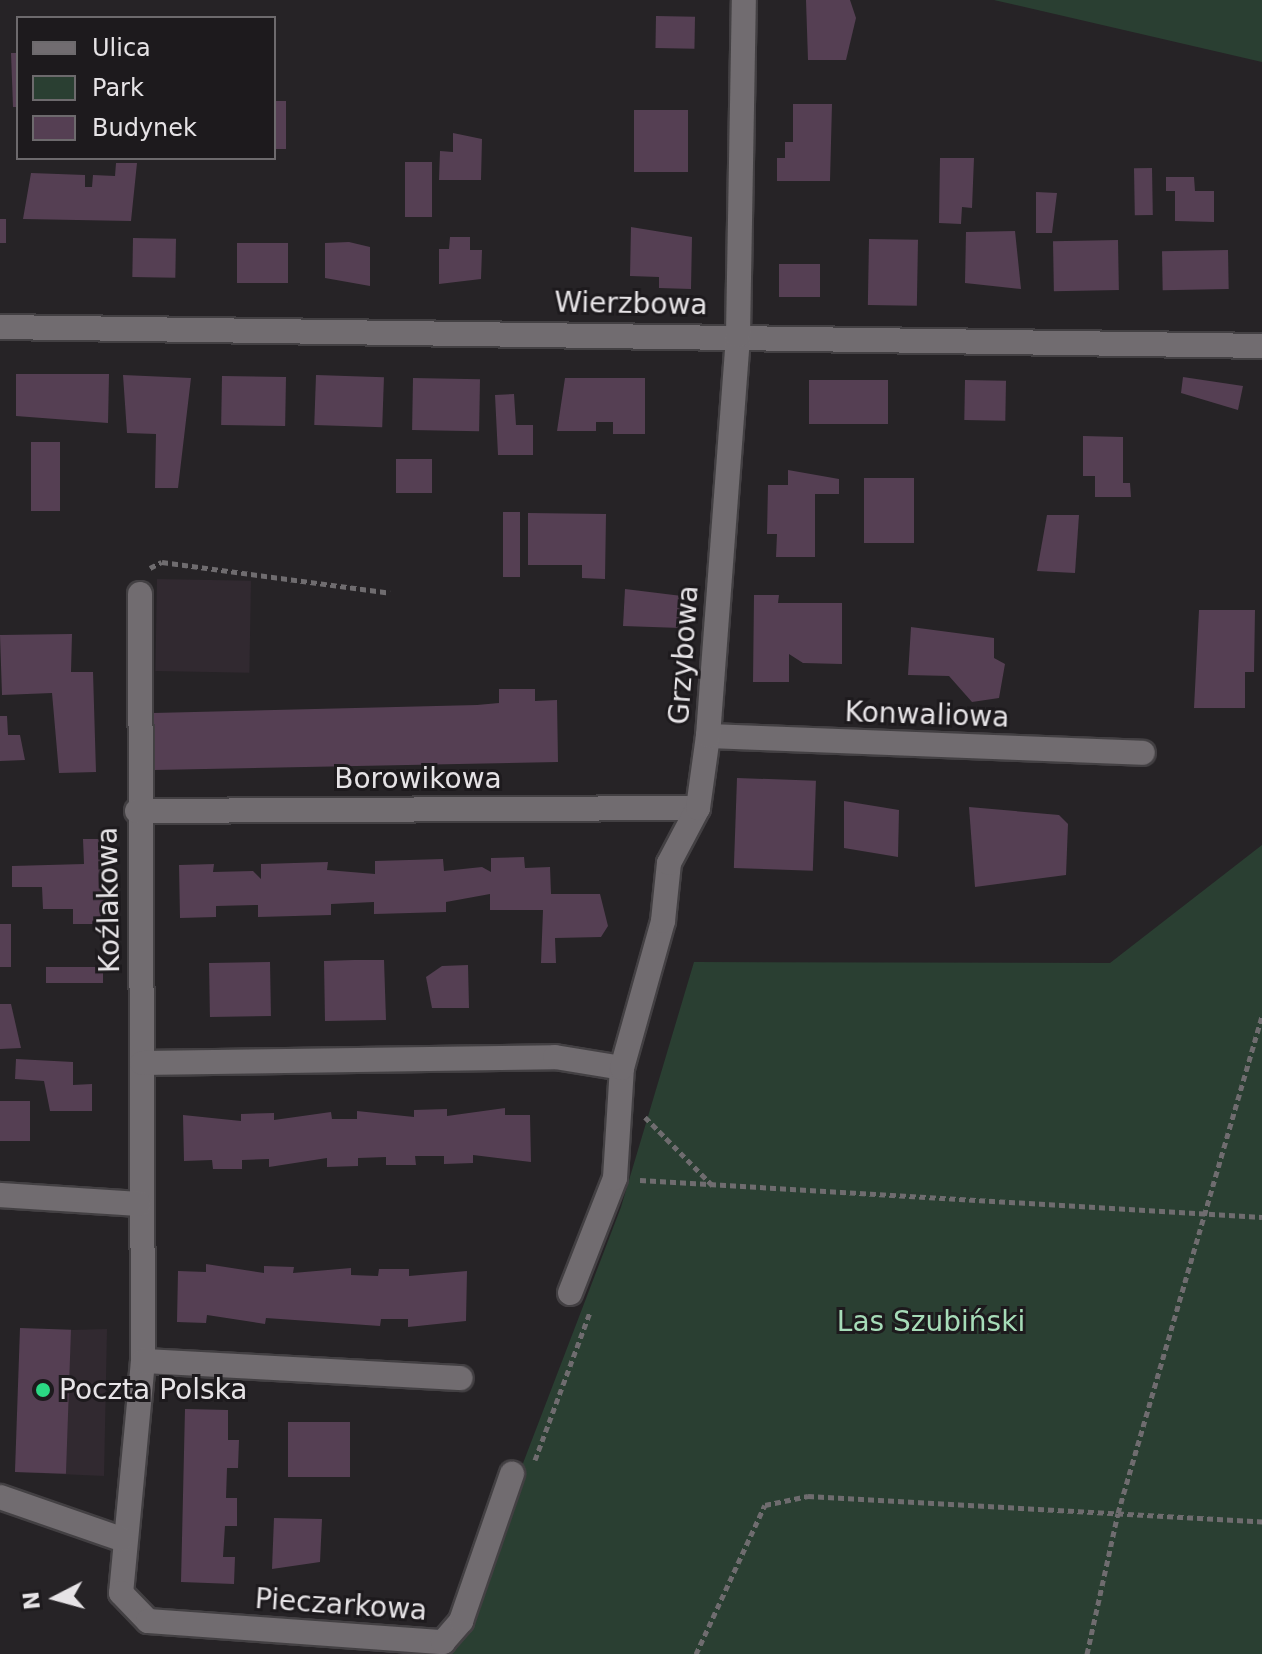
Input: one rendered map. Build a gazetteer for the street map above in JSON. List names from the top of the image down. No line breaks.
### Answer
{"streets":{"street":["Wierzbowa","Grzybowa","Konwaliowa","Borowikowa","Koźlakowa","Pieczarkowa"]},"crossings":[["Wierzbowa","Grzybowa"],["Grzybowa","Konwaliowa"],["Grzybowa","Borowikowa"],["Borowikowa","Koźlakowa"],["Koźlakowa","Pieczarkowa"]],"parks":["Las Szubiński"],"places":["Poczta Polska"],"legend":["Ulica","Park","Budynek"],"north":"left"}
